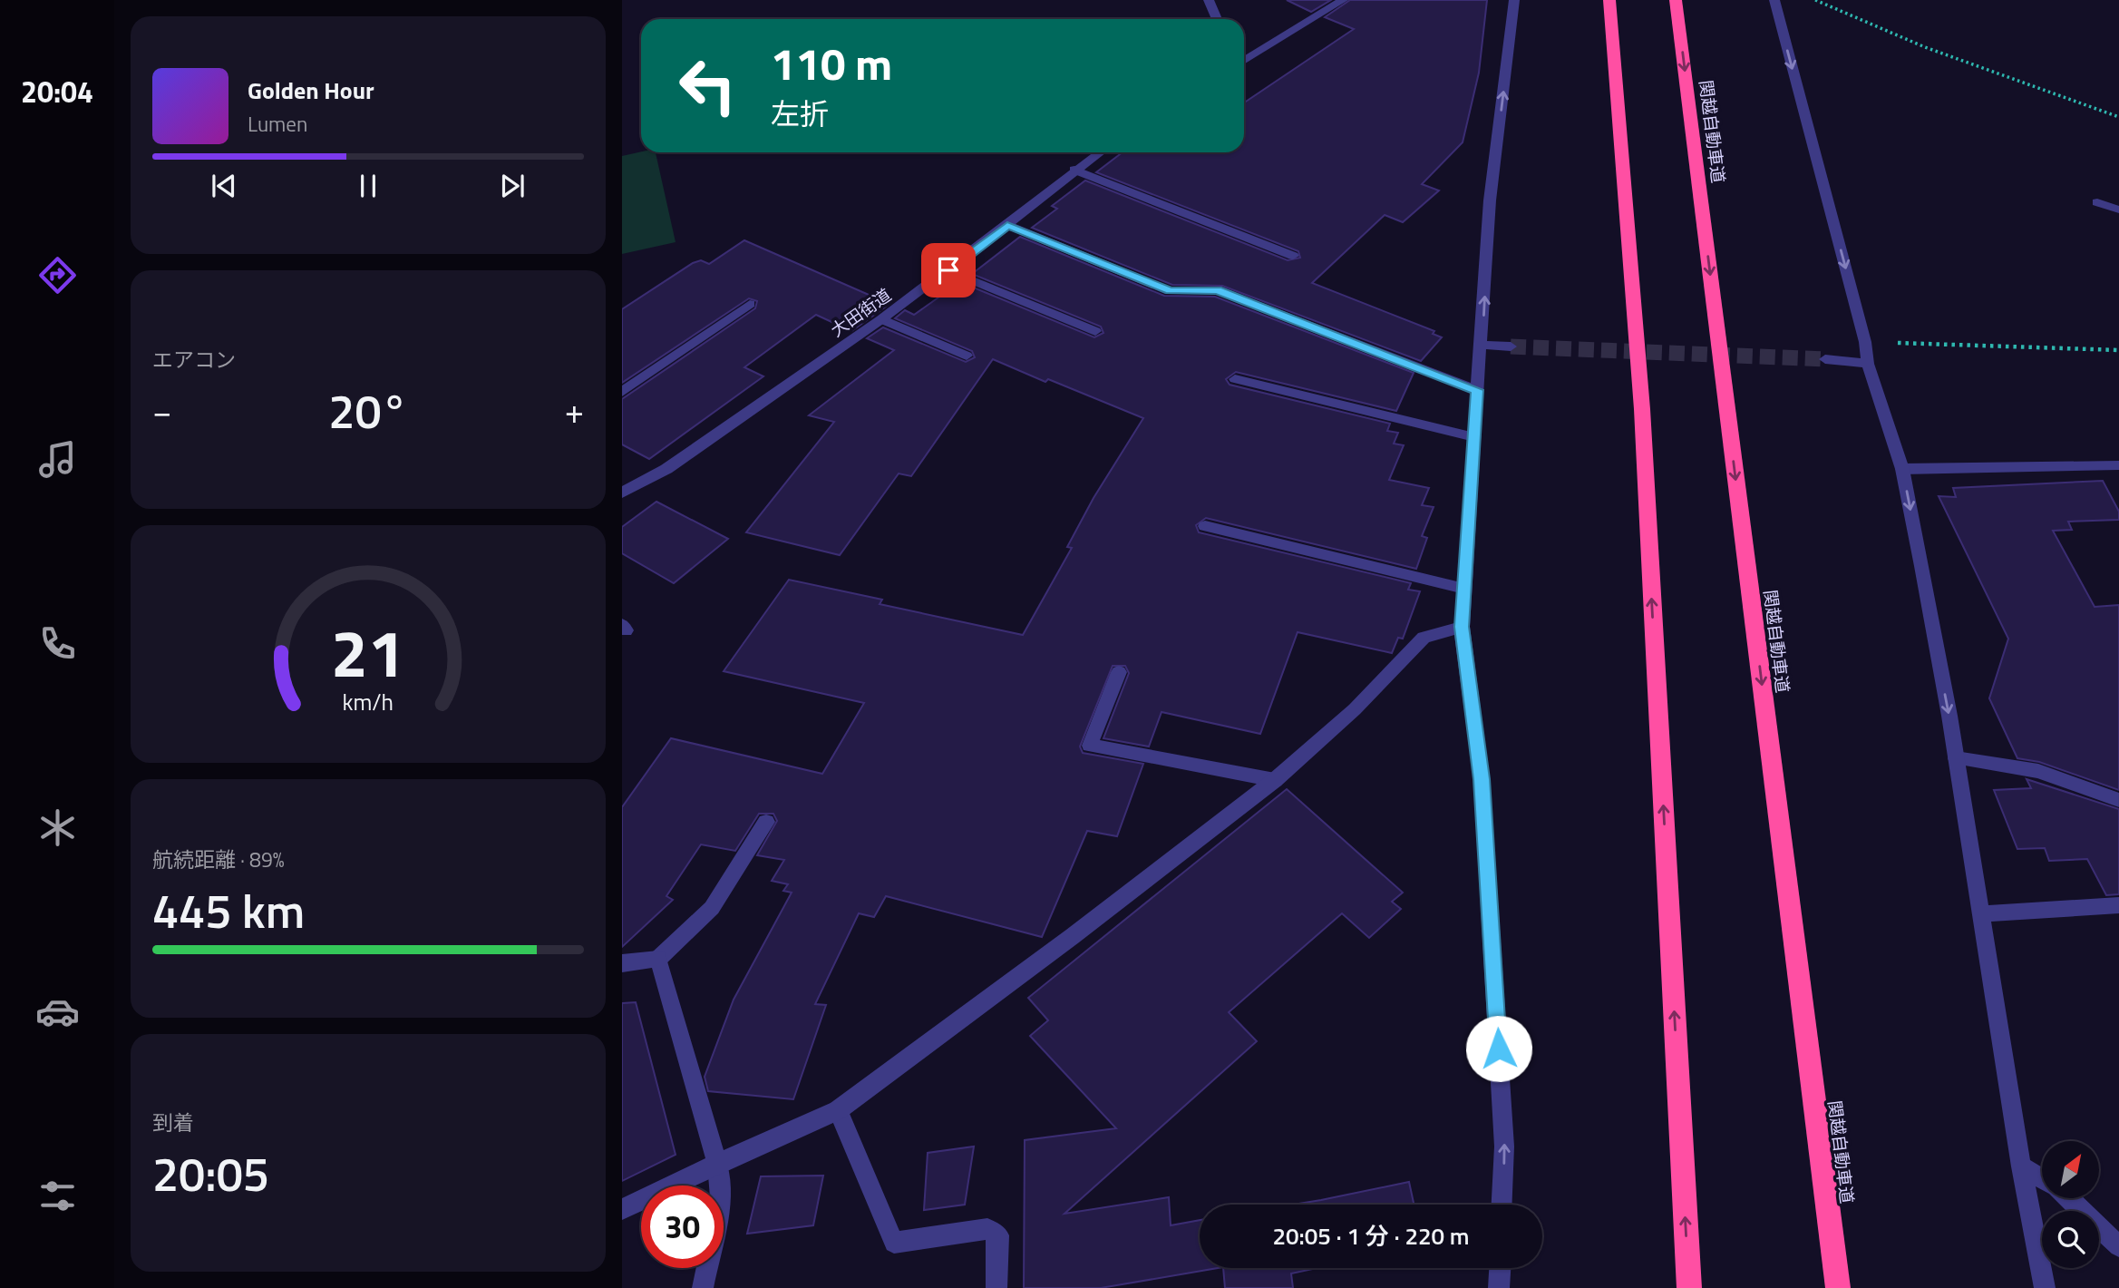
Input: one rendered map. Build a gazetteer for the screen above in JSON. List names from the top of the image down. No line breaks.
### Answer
{"streets":{"highway":["関越自動車道"],"street":["大田街道"]},"north":"top right","page":{"tabs":"20:04","turn":["110 m","左折"],"song":["Golden Hour","Lumen"],"tile":["エアコン",["航続距離 · 89%","445 km"],["到着","20:05"]],"heat":["−","20°","+"],"limit":"30","trip":"20:05 · 1 分 · 220 m","gauge":["21","km/h"]}}
